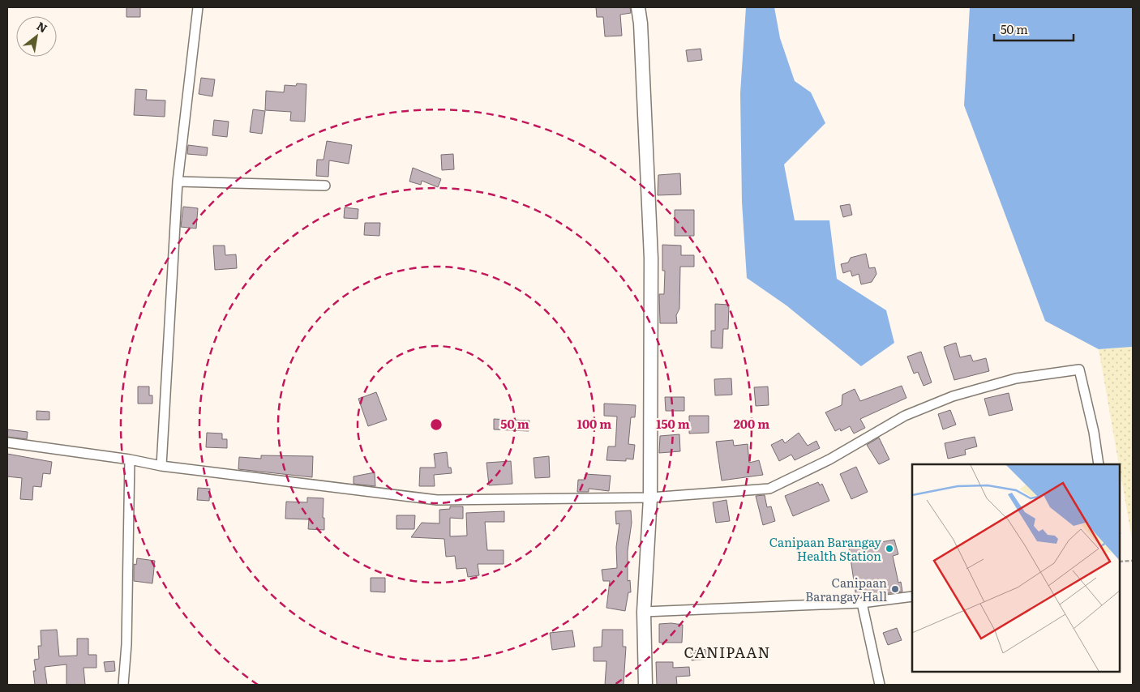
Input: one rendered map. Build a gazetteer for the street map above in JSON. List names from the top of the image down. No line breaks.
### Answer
{"districts":["CANIPAAN"],"places":["Canipaan Barangay Health Station","Canipaan Barangay Hall"],"scale_bar":"50 m","north":"top right","rings":["50 m","100 m","150 m","200 m"]}
